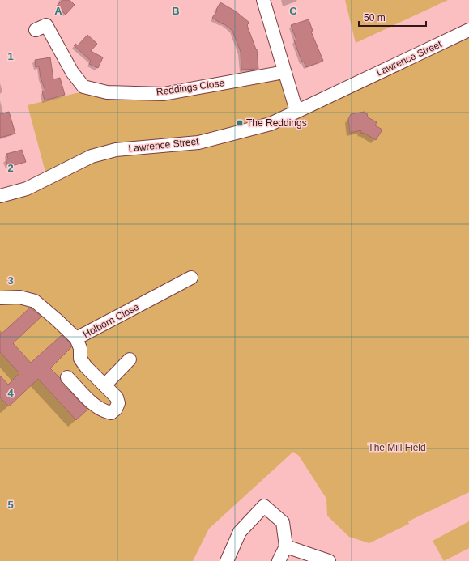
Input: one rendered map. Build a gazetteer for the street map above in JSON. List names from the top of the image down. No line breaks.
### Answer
{"streets":{"street":["Lawrence Street","Reddings Close","Holborn Close"]},"parks":["The Mill Field"],"places":{"transit":["The Reddings"]},"scale_bar":"50 m","grid":{"columns":["A","B","C"],"rows":["1","2","3","4","5"]}}
